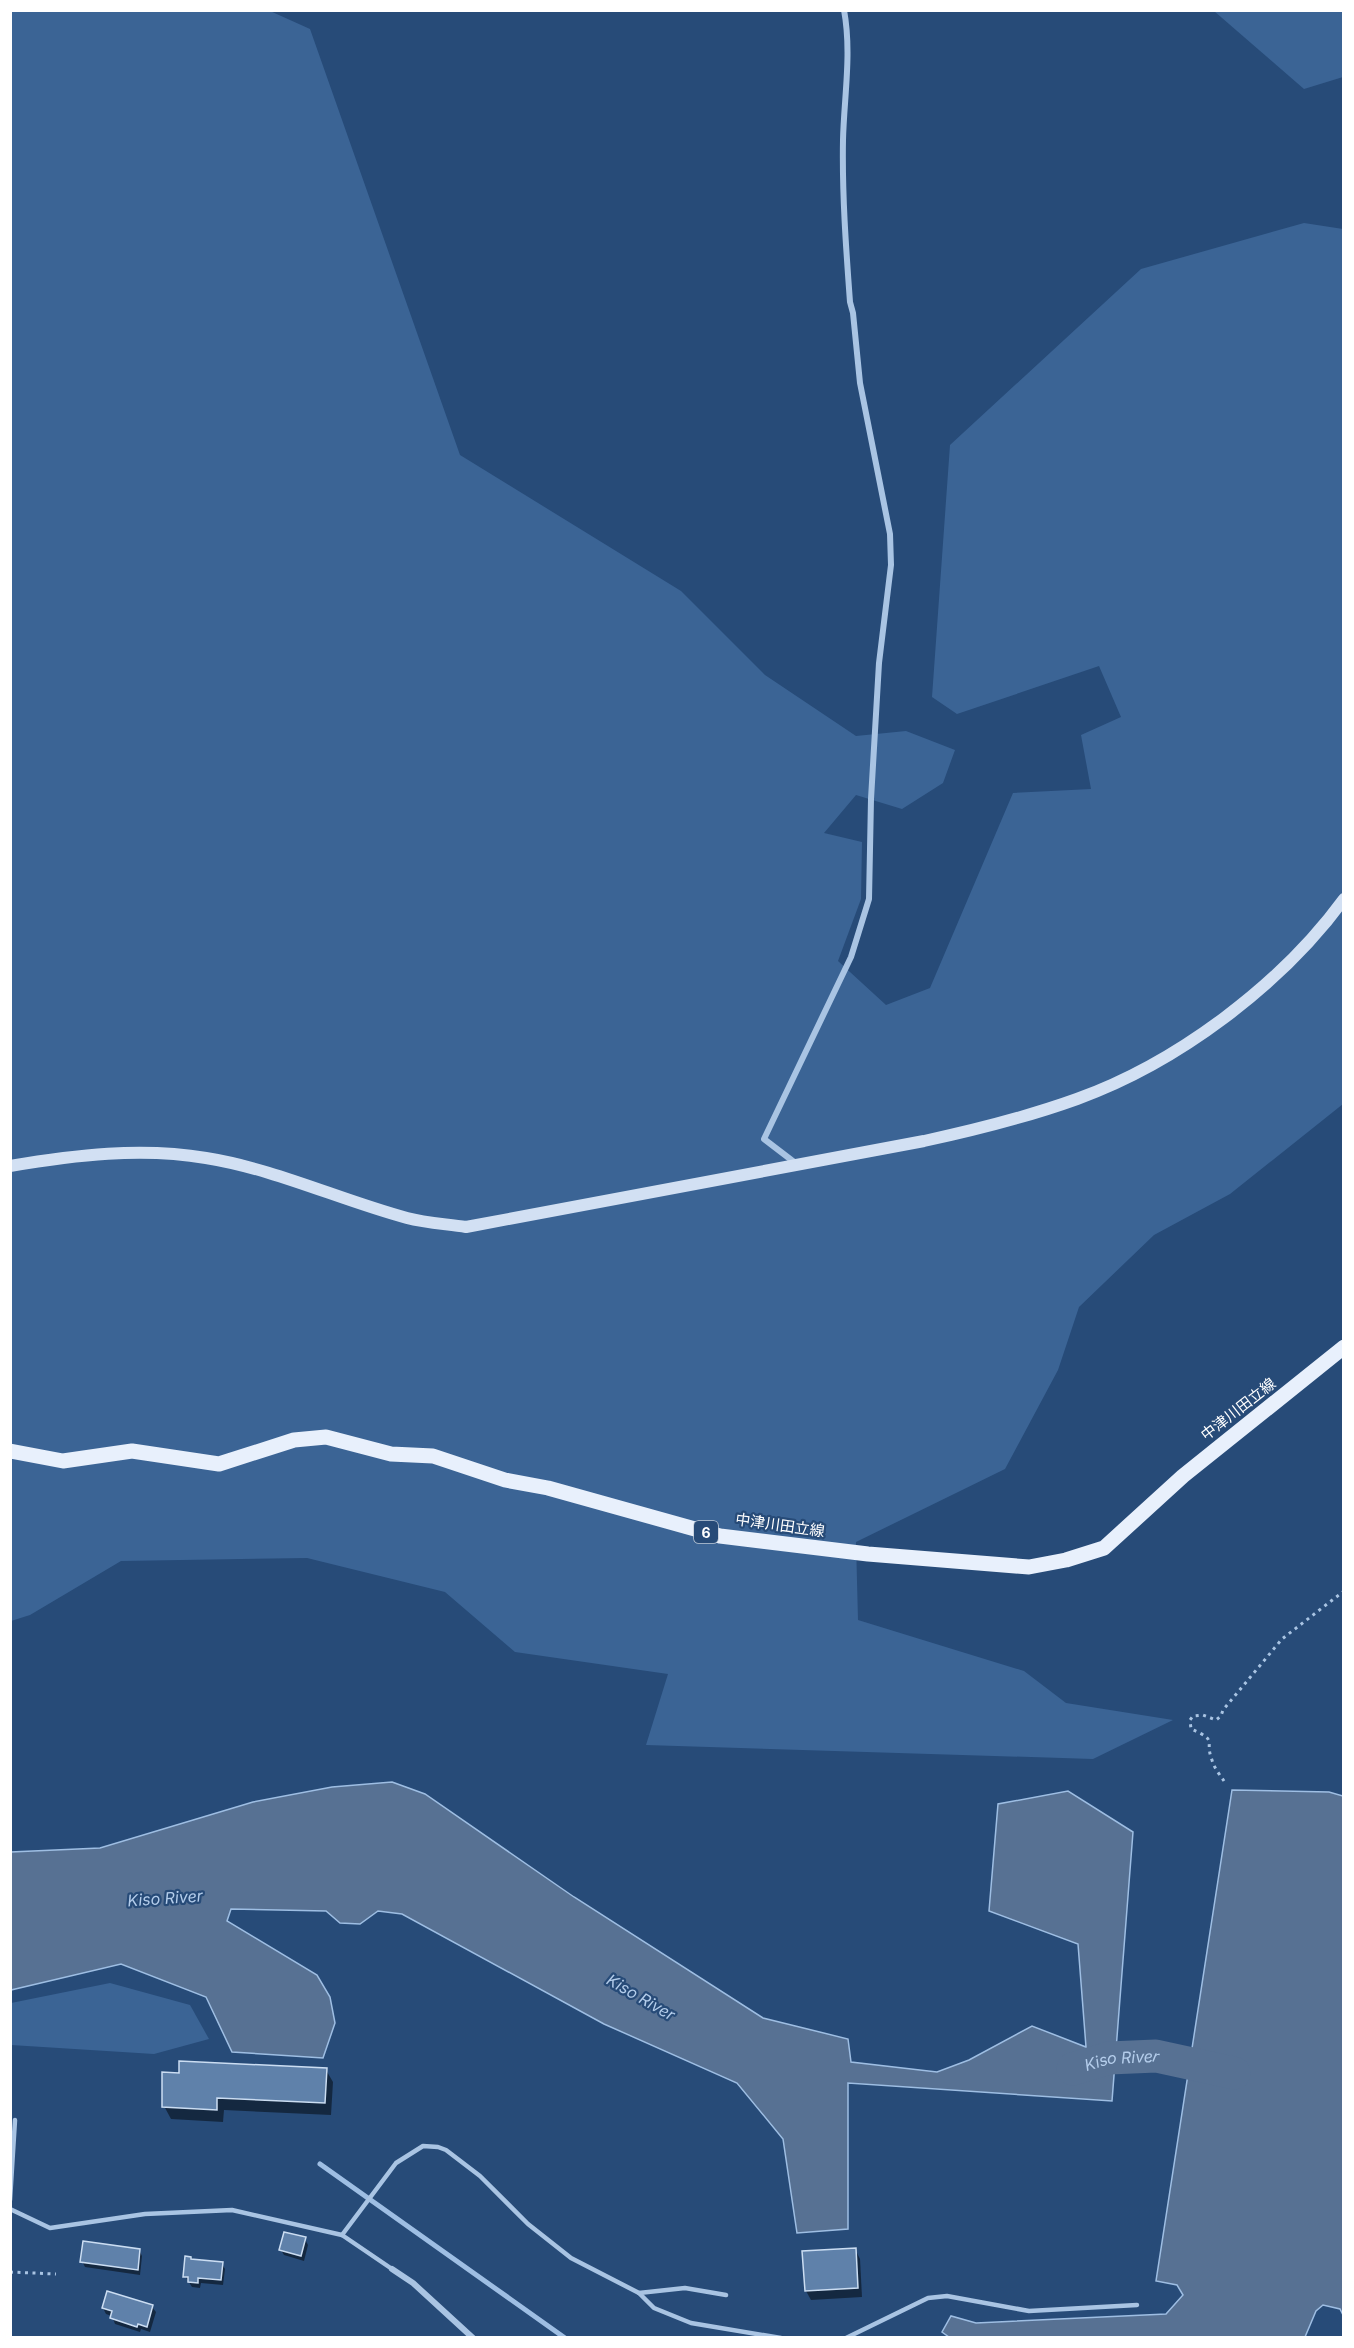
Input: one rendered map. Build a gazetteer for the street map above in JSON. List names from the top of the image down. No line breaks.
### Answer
{"streets":{"main road":["中津川田立線","6"]},"water":["Kiso River"]}
